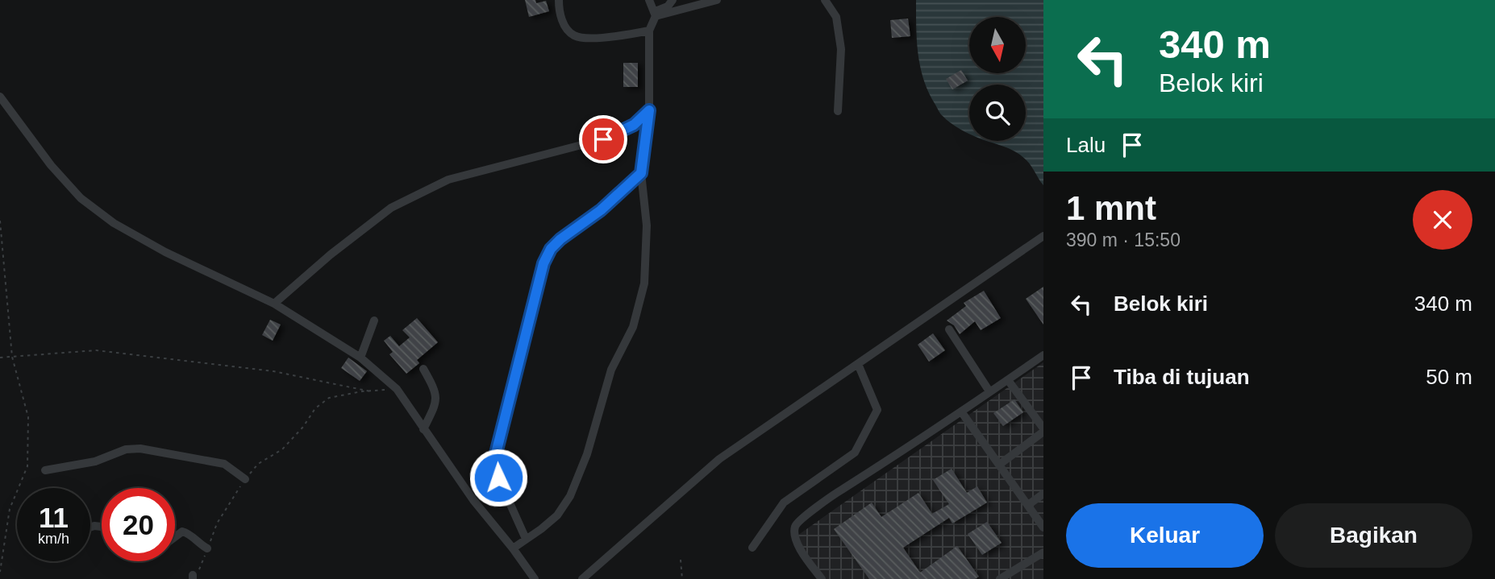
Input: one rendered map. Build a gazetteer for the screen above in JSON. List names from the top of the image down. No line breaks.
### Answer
{"north":"bottom","page":{"turn":["340 m","Belok kiri"],"then":"Lalu","heading":["1 mnt","390 m · 15:50"],"list":[{"name":"Belok kiri","value":"340 m"},{"name":"Tiba di tujuan","value":"50 m"}],"speed":"11 km/h","limit":"20","buttons":["Keluar","Bagikan"]}}
